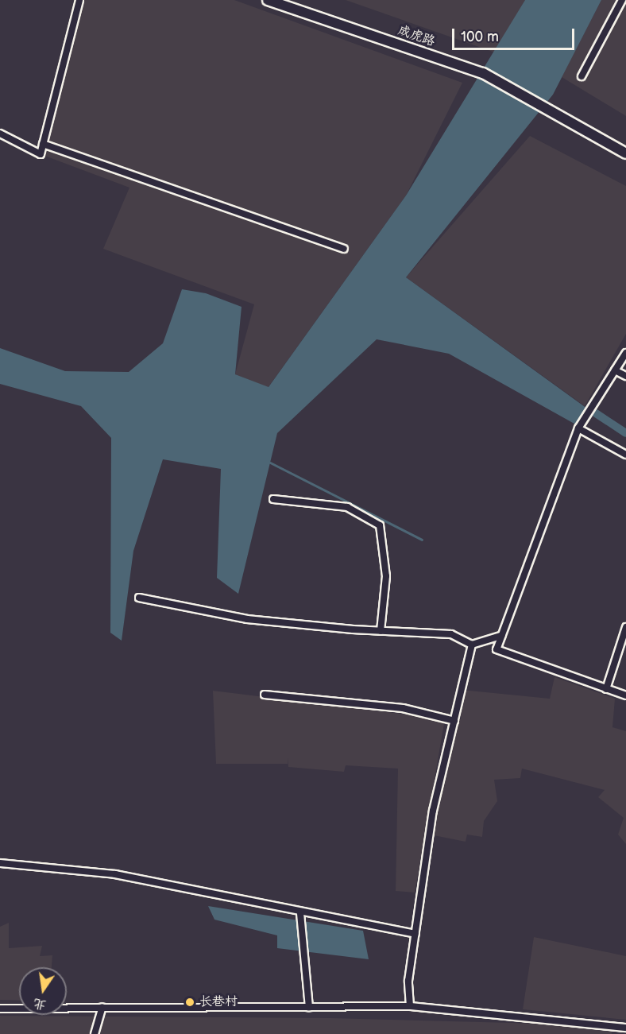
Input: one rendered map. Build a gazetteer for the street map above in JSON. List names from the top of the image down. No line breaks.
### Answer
{"streets":{"street":["成虎路"]},"places":["长巷村"],"scale_bar":"100 m","north":"bottom"}
